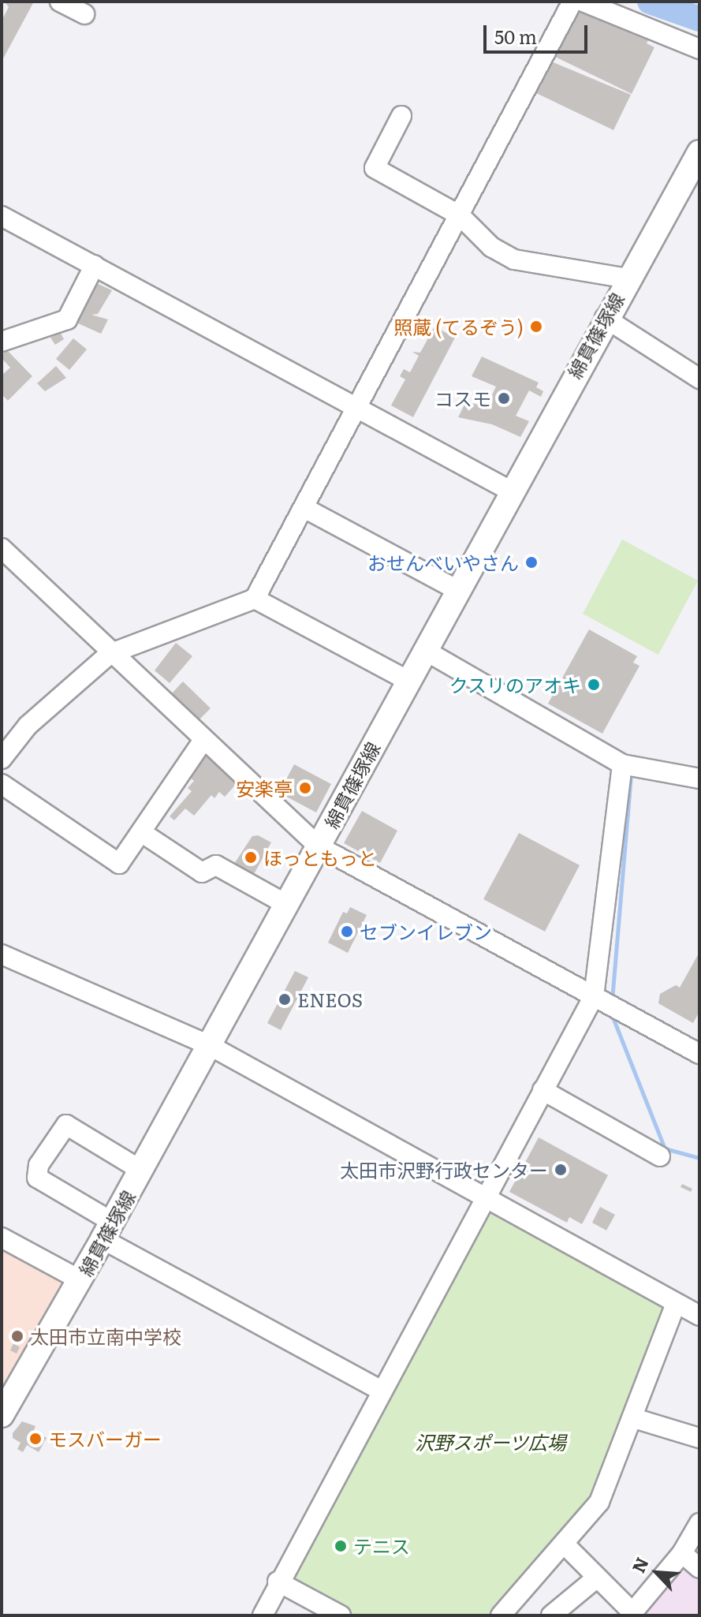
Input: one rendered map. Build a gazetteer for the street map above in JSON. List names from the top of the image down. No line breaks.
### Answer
{"streets":{"main road":["綿貫篠塚線"]},"parks":["沢野スポーツ広場"],"places":["照蔵 (てるぞう)","コスモ","おせんべいやさん","クスリのアオキ","安楽亭","ほっともっと","セブンイレブン","ENEOS","太田市沢野行政センター","太田市立南中学校","モスバーガー","テニス"],"scale_bar":"50 m","north":"top left"}
